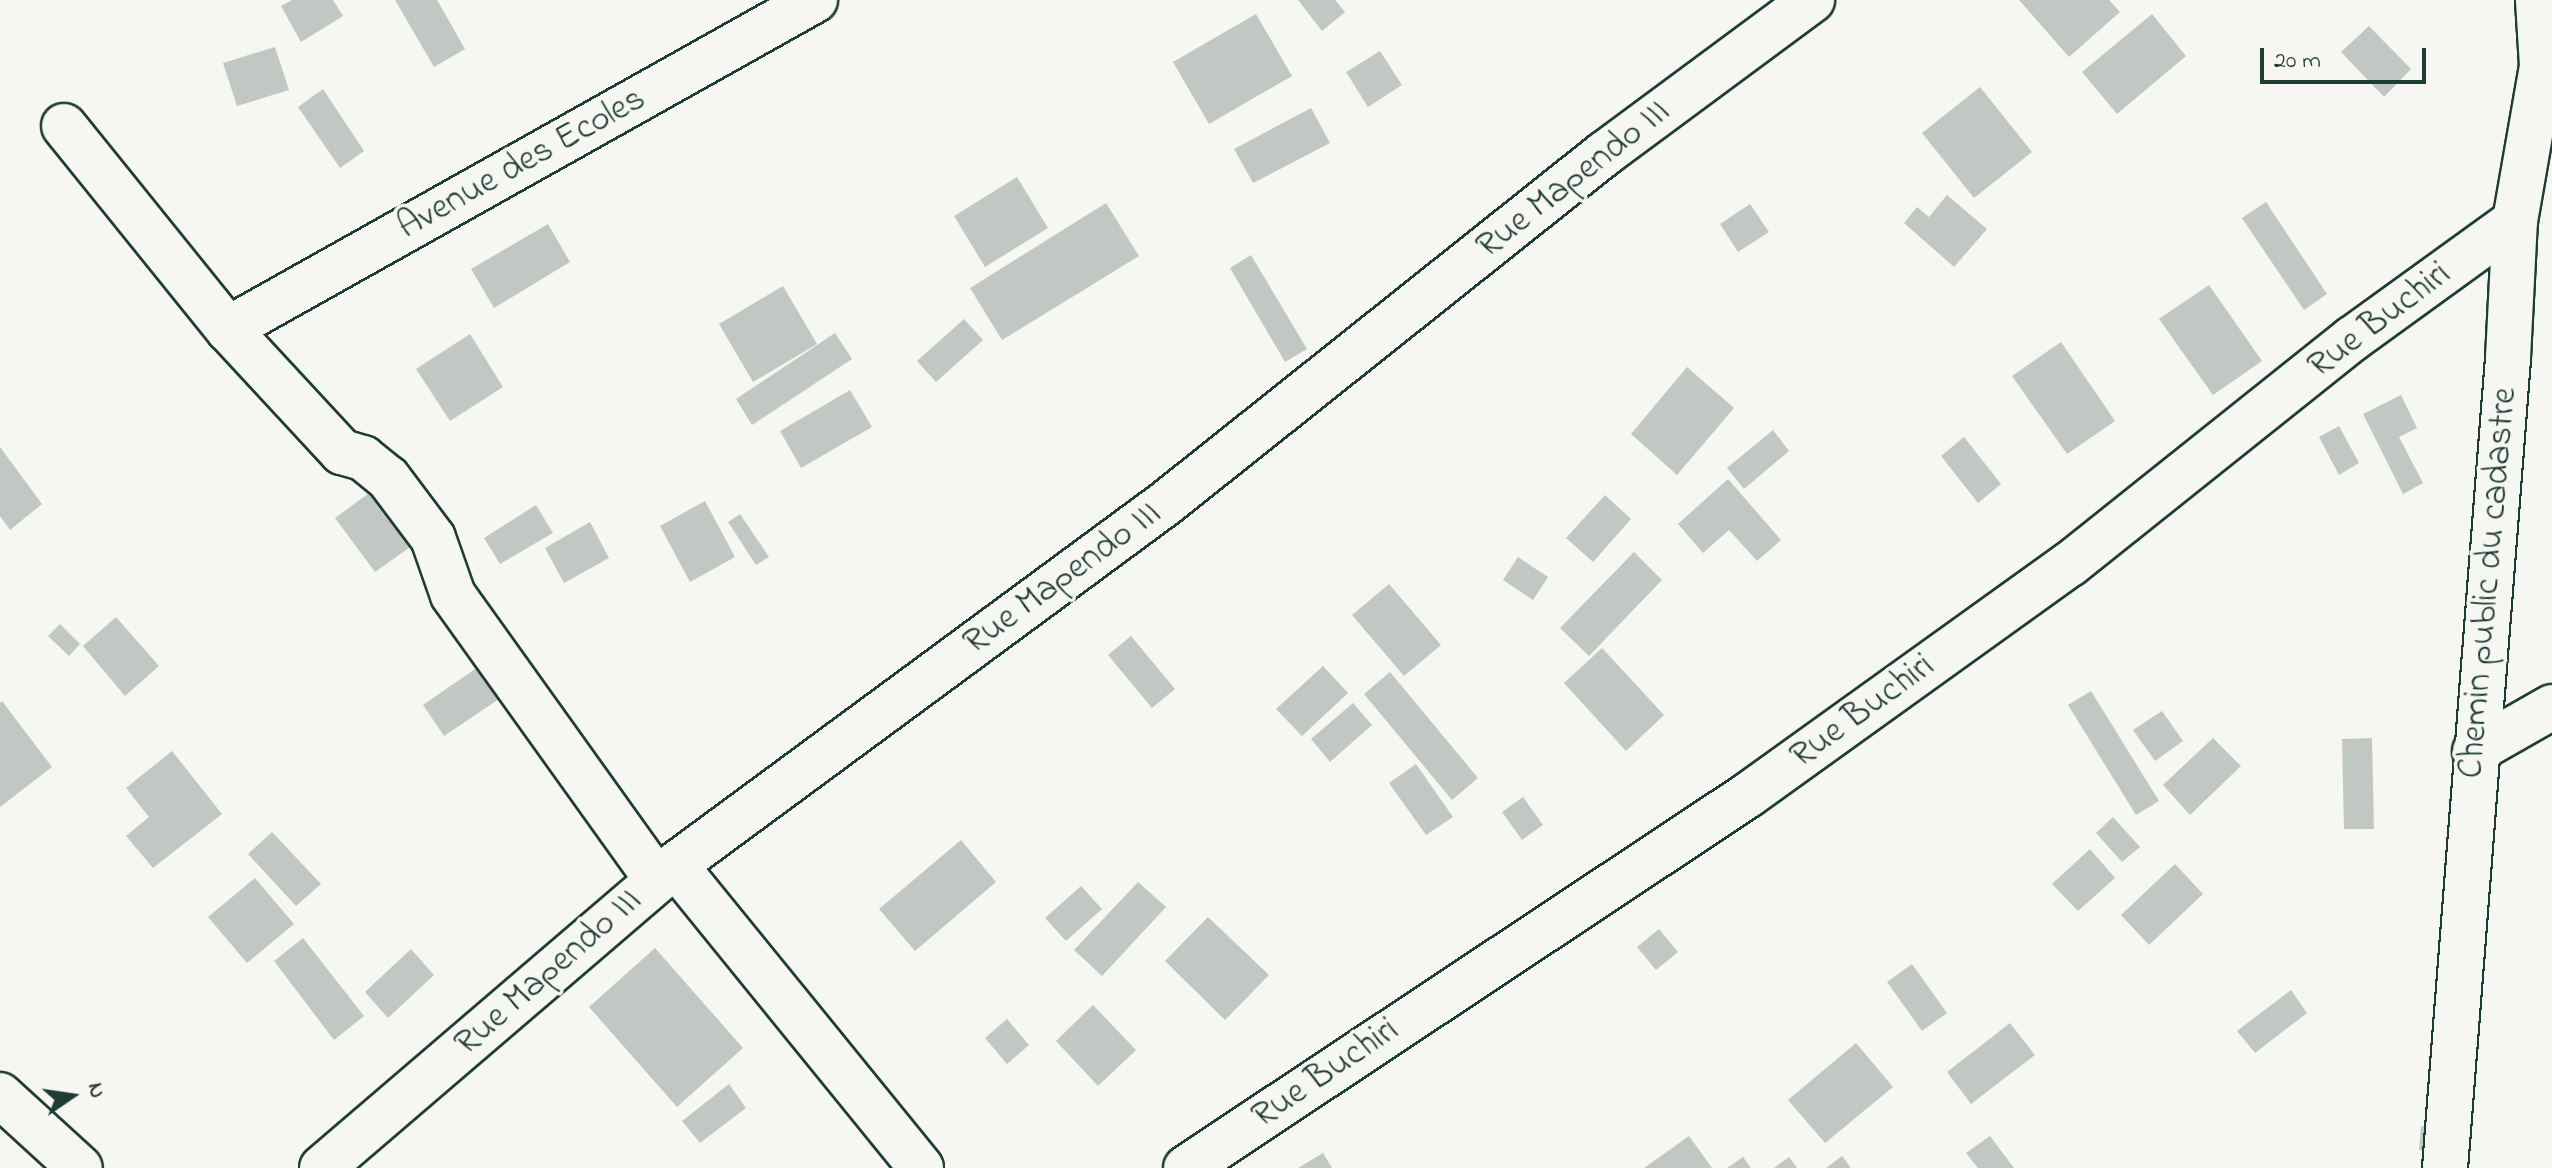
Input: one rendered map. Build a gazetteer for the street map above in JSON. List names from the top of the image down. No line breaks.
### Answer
{"streets":{"street":["Avenue des Ecoles","Rue Mapendo III","Rue Buchiri","Chemin public du cadastre"]},"crossings":[["Rue Buchiri","Chemin public du cadastre"]],"scale_bar":"20 m","north":"right"}
